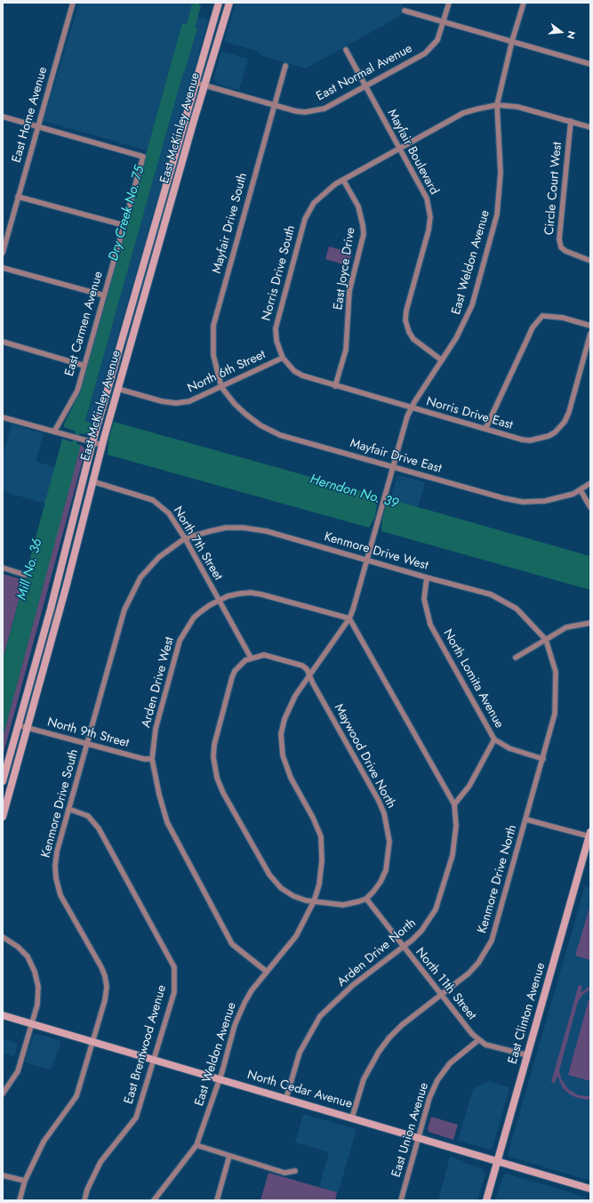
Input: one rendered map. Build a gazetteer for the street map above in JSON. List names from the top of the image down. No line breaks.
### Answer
{"streets":{"main road":["East McKinley Avenue","East Clinton Avenue","North Cedar Avenue"],"street":["East Normal Avenue","East Home Avenue","Mayfair Boulevard","Circle Court West","Mayfair Drive South","East Weldon Avenue","East Joyce Drive","Norris Drive South","East Carmen Avenue","North 6th Street","Norris Drive East","Mayfair Drive East","North 7th Street","Kenmore Drive West","North Lomita Avenue","Arden Drive West","North 9th Street","Maywood Drive North","Kenmore Drive South","Kenmore Drive North","Arden Drive North","North 11th Street","East Brentwood Avenue","East Union Avenue"]},"crossings":[["East Normal Avenue","East McKinley Avenue"],["East Normal Avenue","Mayfair Boulevard"],["East Normal Avenue","Mayfair Drive South"],["East Home Avenue","East Carmen Avenue"],["East McKinley Avenue","North 6th Street"],["East McKinley Avenue","North 7th Street"],["East McKinley Avenue","North 9th Street"],["Mayfair Boulevard","East Weldon Avenue"],["Mayfair Boulevard","Norris Drive South"],["Mayfair Drive South","North 6th Street"],["Mayfair Drive South","Mayfair Drive East"],["East Weldon Avenue","Norris Drive South"],["East Weldon Avenue","Norris Drive East"],["East Weldon Avenue","Mayfair Drive East"],["East Weldon Avenue","Kenmore Drive West"],["East Weldon Avenue","Arden Drive West"],["East Weldon Avenue","Maywood Drive North"],["East Weldon Avenue","North Cedar Avenue"],["East Joyce Drive","Norris Drive South"],["East Joyce Drive","Norris Drive East"],["Norris Drive South","North 6th Street"],["Norris Drive South","Norris Drive East"],["North 6th Street","Norris Drive East"],["North 6th Street","Mayfair Drive East"],["North 7th Street","Kenmore Drive West"],["North 7th Street","Arden Drive West"],["North 7th Street","Kenmore Drive South"],["Kenmore Drive West","North Lomita Avenue"],["Kenmore Drive West","Kenmore Drive South"],["Kenmore Drive West","Kenmore Drive North"],["North Lomita Avenue","Kenmore Drive North"],["Arden Drive West","North 9th Street"],["North 9th Street","Kenmore Drive South"],["Maywood Drive North","North 11th Street"],["Kenmore Drive South","East Brentwood Avenue"],["Kenmore Drive South","North Cedar Avenue"],["Kenmore Drive North","North 11th Street"],["Kenmore Drive North","North Cedar Avenue"],["Arden Drive North","North 11th Street"],["Arden Drive North","North Cedar Avenue"],["North 11th Street","East Clinton Avenue"],["North 11th Street","East Union Avenue"],["East Clinton Avenue","North Cedar Avenue"],["East Brentwood Avenue","North Cedar Avenue"],["North Cedar Avenue","East Union Avenue"]],"water":["Dry Creek No. 75","Herndon No. 39","Mill No. 36"],"north":"right"}
